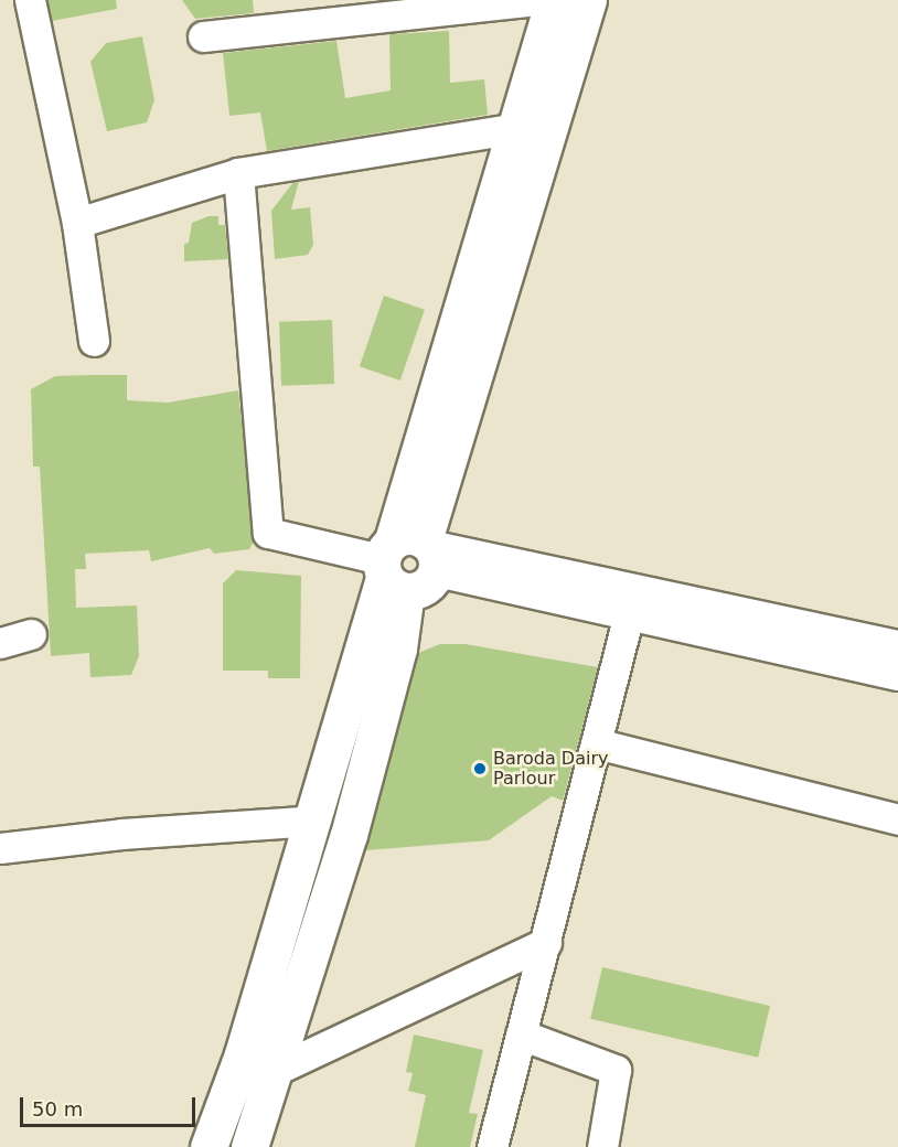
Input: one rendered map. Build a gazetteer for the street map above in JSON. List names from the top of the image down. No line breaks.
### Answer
{"places":["Baroda Dairy Parlour"],"scale_bar":"50 m"}
